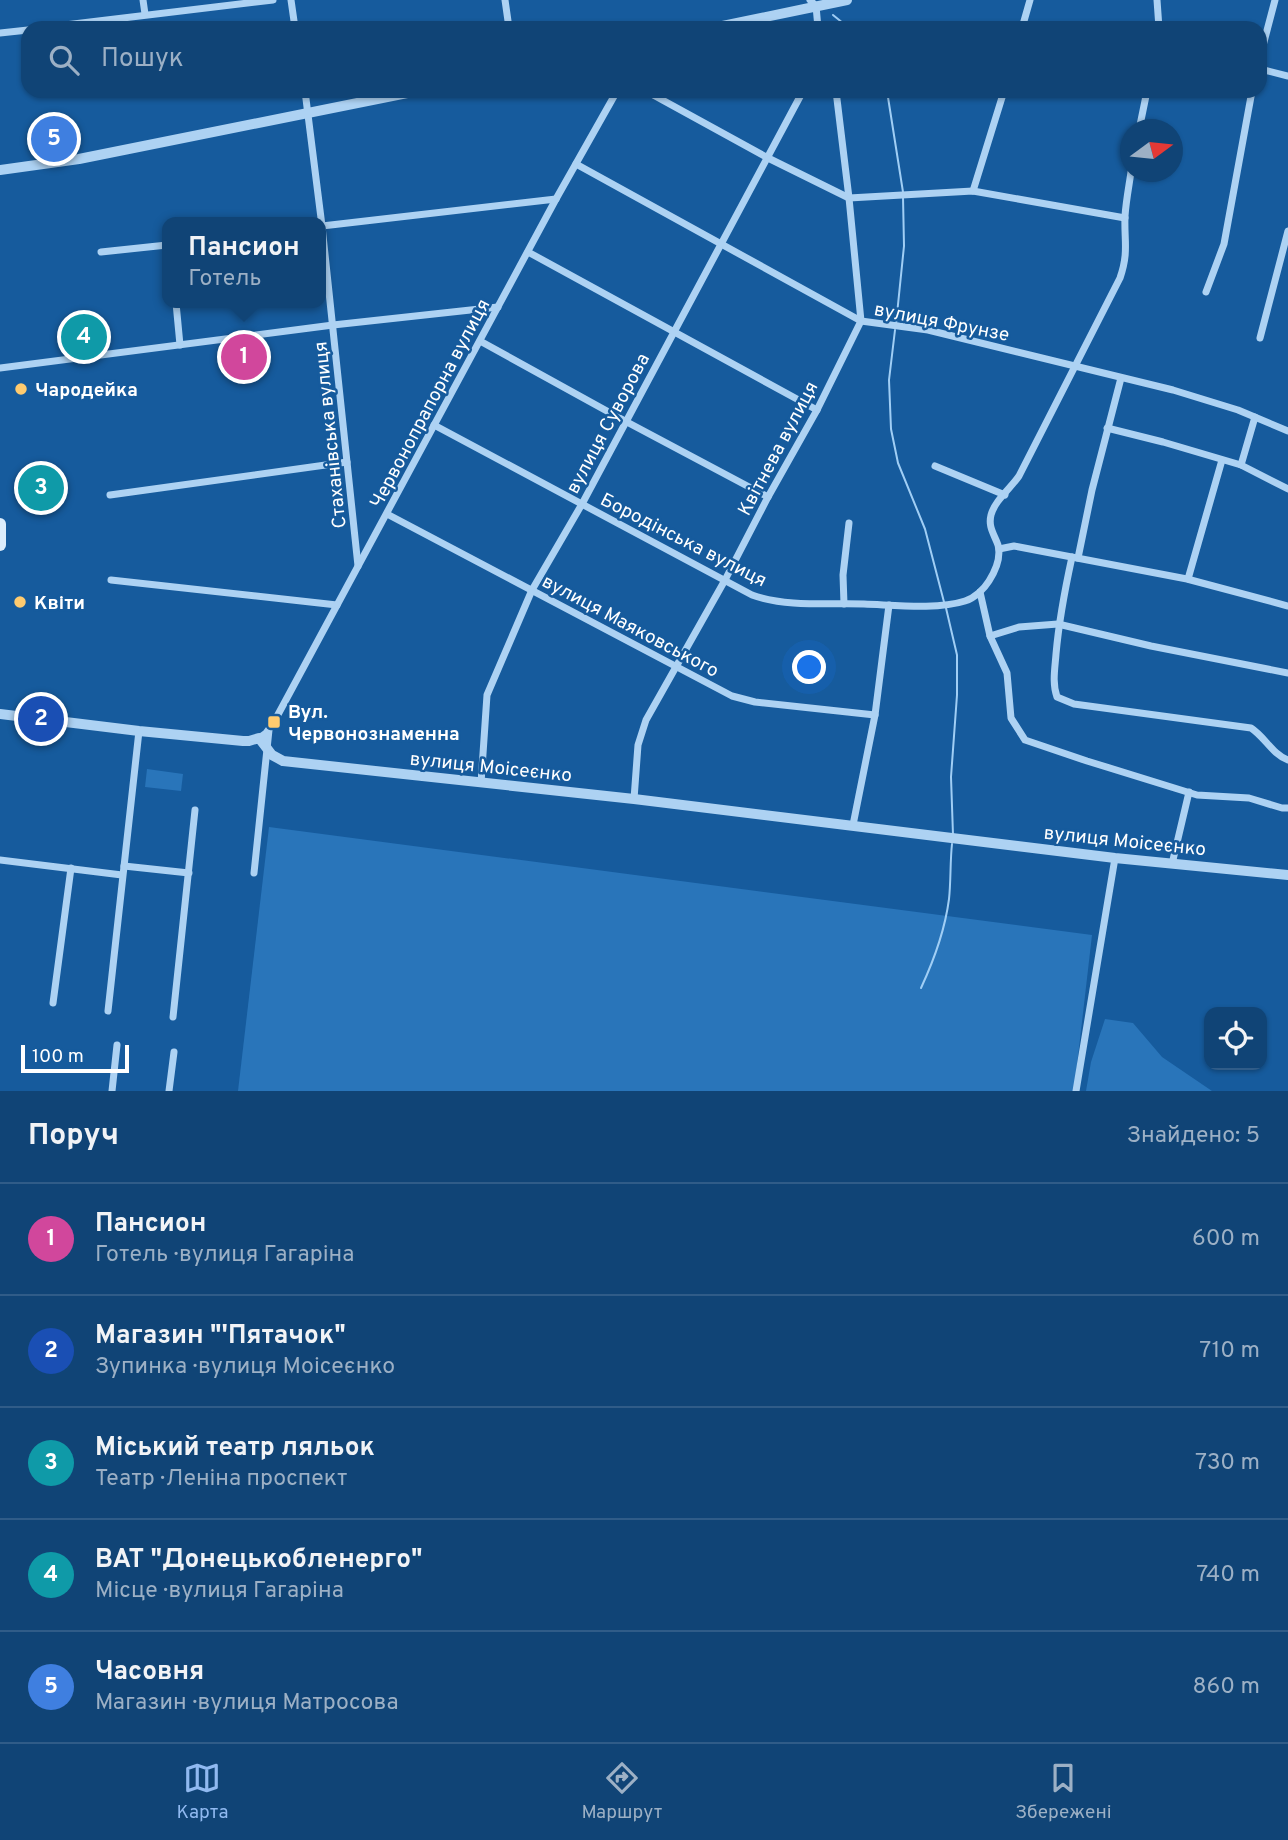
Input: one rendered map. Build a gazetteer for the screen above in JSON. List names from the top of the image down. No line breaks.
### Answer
{"streets":{"street":["вулиця Фрунзе","Червонопрапорна вулиця","вулиця Суворова","Стаханівська вулиця","Квітнева вулиця","Бородінська вулиця","вулиця Маяковського","вулиця Моісеєнко"]},"crossings":[["вулиця Фрунзе","Червонопрапорна вулиця"],["вулиця Фрунзе","вулиця Суворова"],["вулиця Фрунзе","Квітнева вулиця"],["Червонопрапорна вулиця","Стаханівська вулиця"],["Червонопрапорна вулиця","Бородінська вулиця"],["Червонопрапорна вулиця","вулиця Маяковського"],["Червонопрапорна вулиця","вулиця Моісеєнко"],["вулиця Суворова","Бородінська вулиця"],["вулиця Суворова","вулиця Маяковського"],["вулиця Суворова","вулиця Моісеєнко"],["Квітнева вулиця","Бородінська вулиця"],["Квітнева вулиця","вулиця Маяковського"],["Квітнева вулиця","вулиця Моісеєнко"]],"places":{"other":["Чародейка","Квіти"],"transit":["Вул. Червонознаменна"]},"scale_bar":"100 m","north":"right","page":{"search":"Пошук","pins":["5","4","1","3","2"],"popup":["Пансион","Готель"],"scale":"100 m","heading":["Поруч","Знайдено: 5"],"list":[{"mark":"1","name":"Пансион","note":"Готель · вулиця Гагаріна","value":"600 m"},{"mark":"2","name":"Магазин \"'Пятачок\"","note":"Зупинка · вулиця Моісеєнко","value":"710 m"},{"mark":"3","name":"Міський театр ляльок","note":"Театр · Леніна проспект","value":"730 m"},{"mark":"4","name":"ВАТ \"Донецькобленерго\"","note":"Місце · вулиця Гагаріна","value":"740 m"},{"mark":"5","name":"Часовня","note":"Магазин · вулиця Матросова","value":"860 m"}],"nav":["Карта","Маршрут","Збережені"]}}
